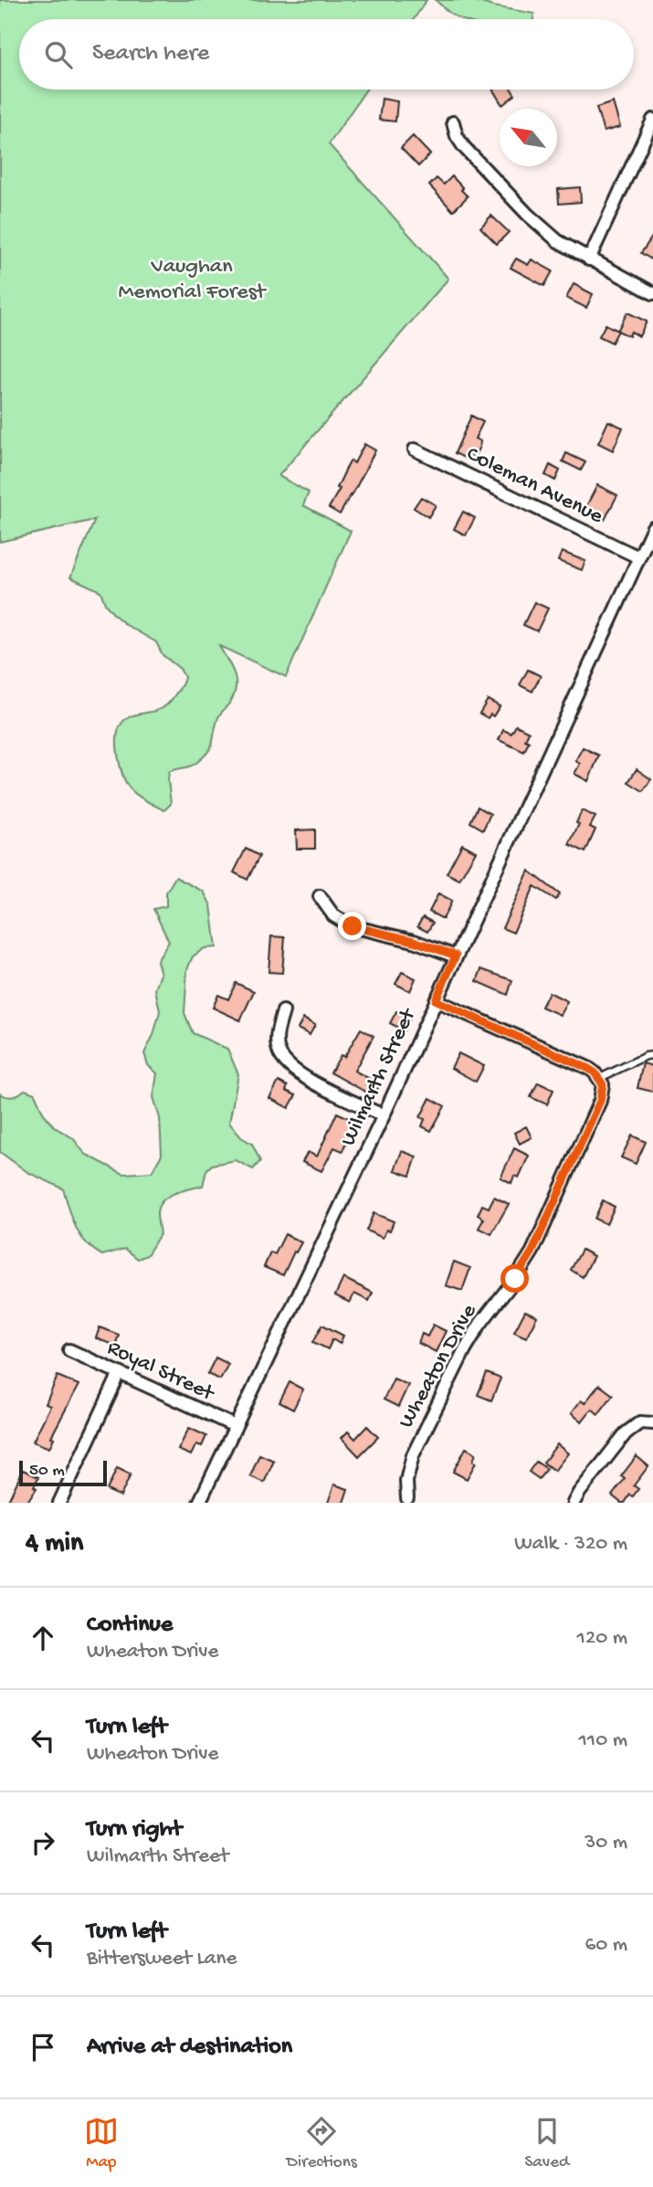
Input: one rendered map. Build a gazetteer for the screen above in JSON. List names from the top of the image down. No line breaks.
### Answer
{"streets":{"street":["Coleman Avenue","Wilmarth Street","Wheaton Drive","Royal Street"]},"crossings":[["Coleman Avenue","Wilmarth Street"],["Wilmarth Street","Royal Street"]],"parks":["Vaughan Memorial Forest"],"scale_bar":"50 m","north":"top left","page":{"search":"Search here","scale":"50 m","heading":["4 min","Walk · 320 m"],"list":[["Continue","Wheaton Drive","120 m"],["Turn left","Wheaton Drive","110 m"],["Turn right","Wilmarth Street","30 m"],["Turn left","Bittersweet Lane","60 m"],"Arrive at destination"],"nav":["Map","Directions","Saved"]}}
